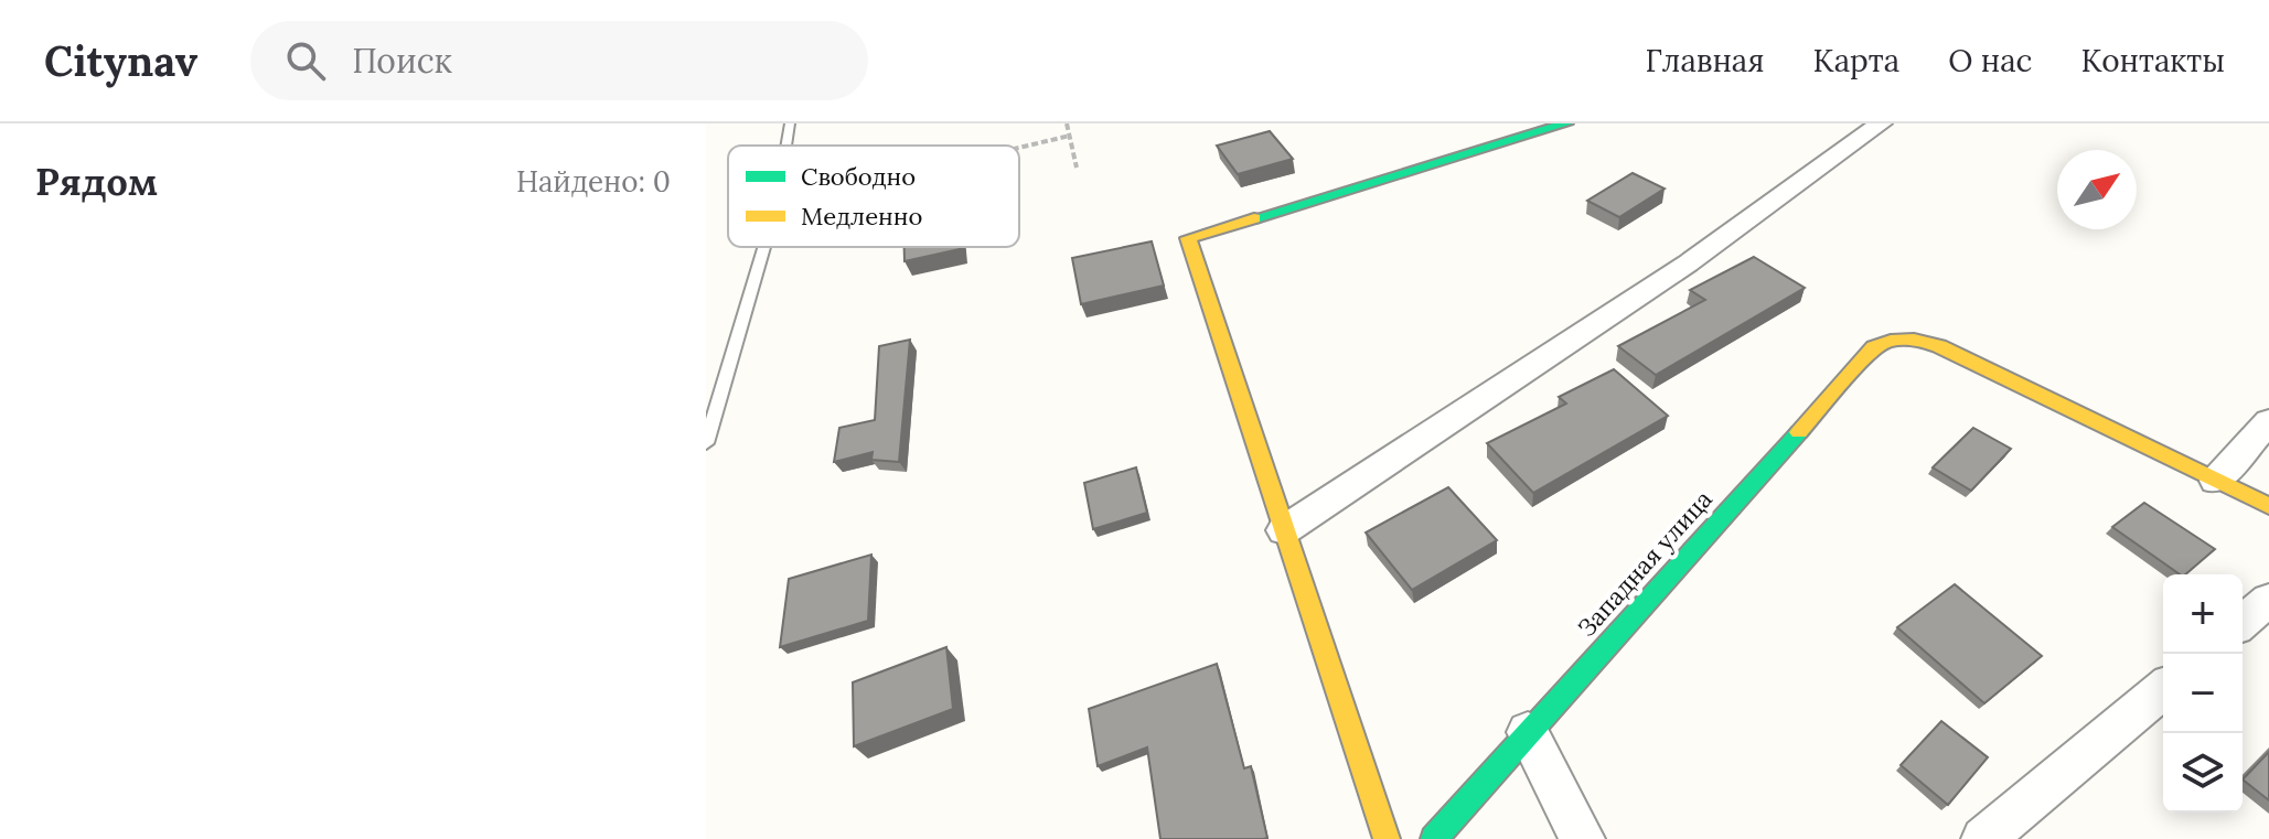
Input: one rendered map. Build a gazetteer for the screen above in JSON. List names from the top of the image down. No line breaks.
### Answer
{"streets":{"street":["Западная улица"]},"legend":["Свободно","Медленно"],"north":"top right","page":{"header":"Citynav","search":"Поиск","nav":["Главная","Карта","О нас","Контакты"],"heading":["Рядом","Найдено: 0"],"map_buttons":["+","−"]}}
